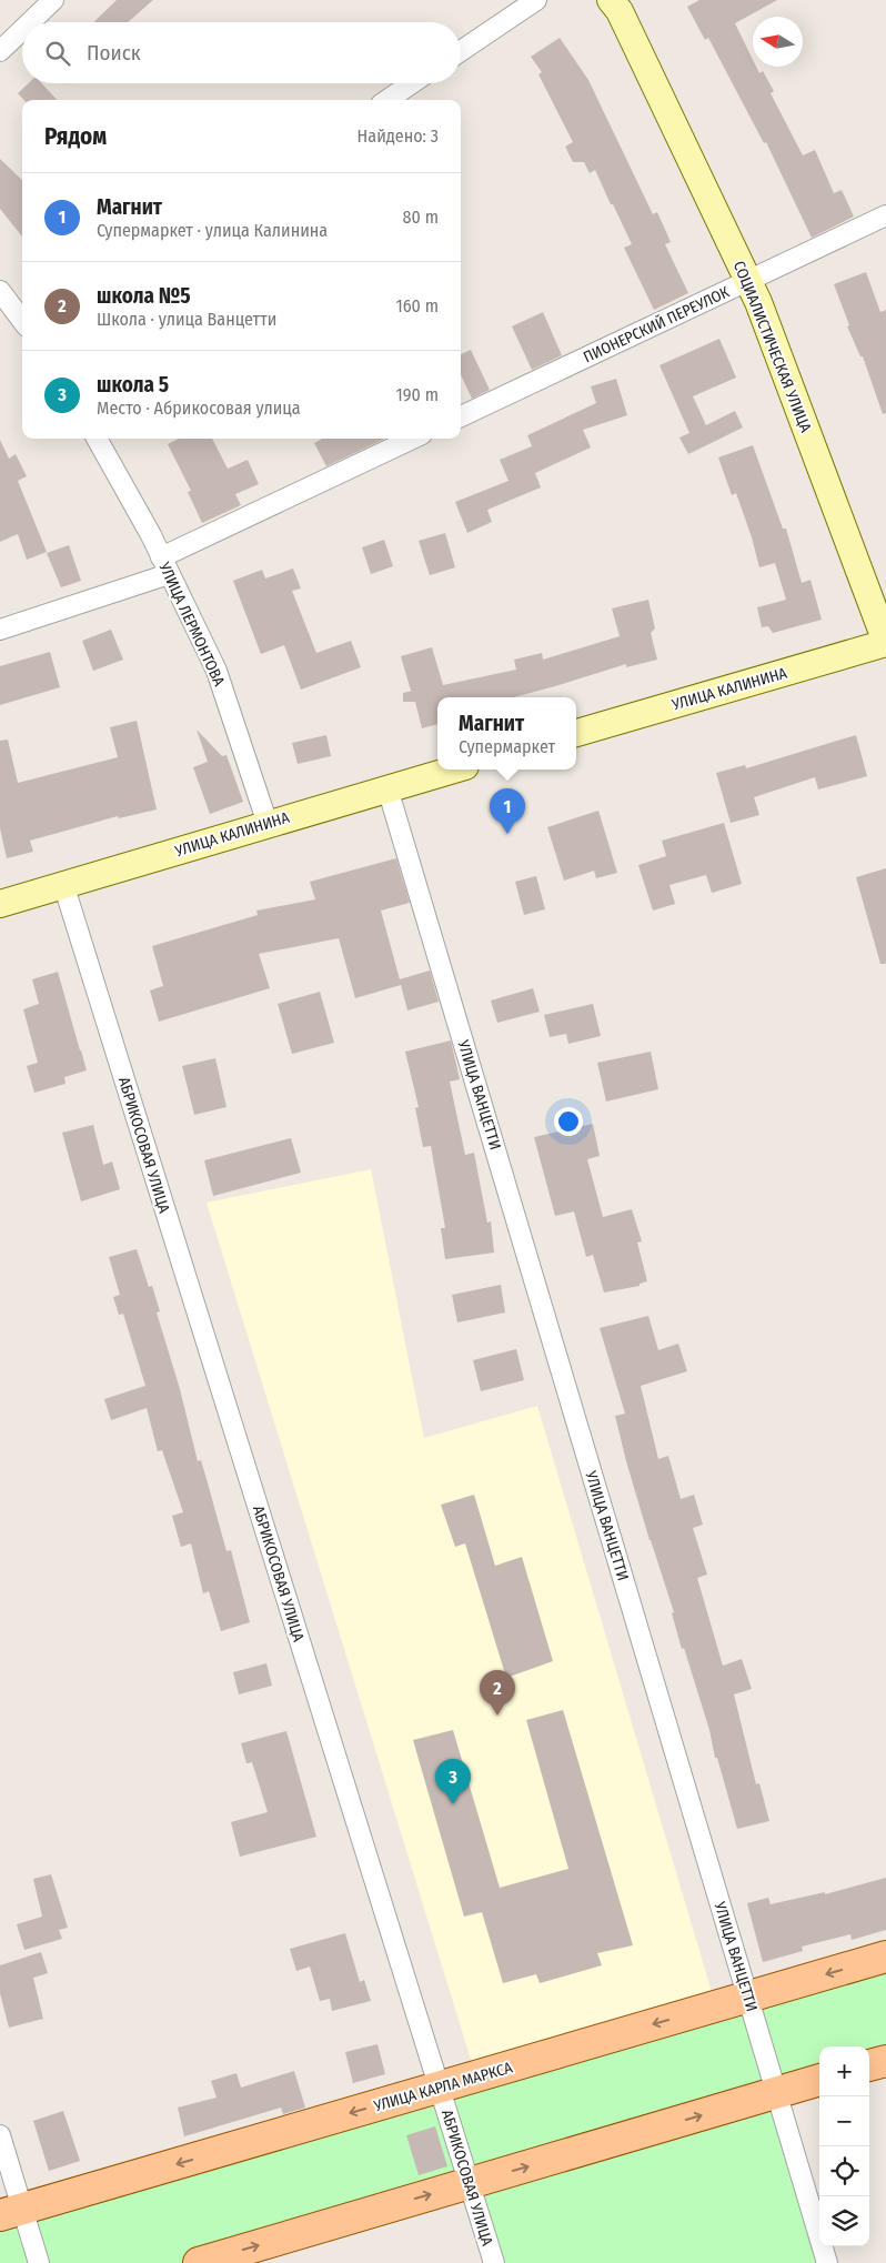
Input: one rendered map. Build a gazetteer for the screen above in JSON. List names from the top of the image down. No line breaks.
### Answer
{"streets":{"main road":["СОЦИАЛИСТИЧЕСКАЯ УЛИЦА","УЛИЦА КАЛИНИНА","УЛИЦА КАРЛА МАРКСА"],"street":["ПИОНЕРСКИЙ ПЕРЕУЛОК","УЛИЦА ЛЕРМОНТОВА","УЛИЦА ВАНЦЕТТИ","АБРИКОСОВАЯ УЛИЦА"]},"crossings":[["ПИОНЕРСКИЙ ПЕРЕУЛОК","СОЦИАЛИСТИЧЕСКАЯ УЛИЦА"],["СОЦИАЛИСТИЧЕСКАЯ УЛИЦА","УЛИЦА КАЛИНИНА"],["УЛИЦА ЛЕРМОНТОВА","УЛИЦА КАЛИНИНА"],["УЛИЦА КАЛИНИНА","УЛИЦА ВАНЦЕТТИ"],["УЛИЦА КАЛИНИНА","АБРИКОСОВАЯ УЛИЦА"],["УЛИЦА ВАНЦЕТТИ","УЛИЦА КАРЛА МАРКСА"],["АБРИКОСОВАЯ УЛИЦА","УЛИЦА КАРЛА МАРКСА"]],"north":"left","page":{"search":"Поиск","heading":["Рядом","Найдено: 3"],"list":[{"mark":"1","name":"Магнит","note":"Супермаркет · улица Калинина","value":"80 m"},{"mark":"2","name":"школа №5","note":"Школа · улица Ванцетти","value":"160 m"},{"mark":"3","name":"школа 5","note":"Место · Абрикосовая улица","value":"190 m"}],"popup":["Магнит","Супермаркет"],"pins":["1","2","3"],"map_buttons":["+","−"]}}
